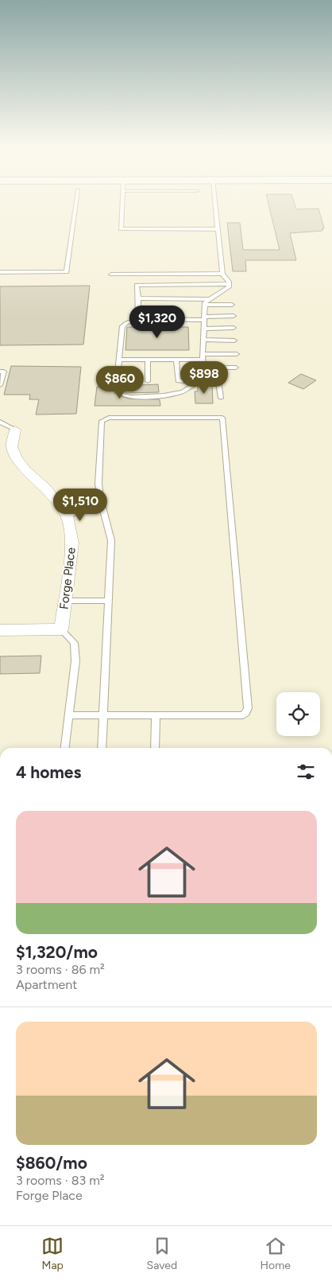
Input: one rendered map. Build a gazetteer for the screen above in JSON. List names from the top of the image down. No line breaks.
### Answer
{"streets":{"street":["Forge Place"]},"page":{"price":["$1,320","$898","$860","$1,510"],"heading":"4 homes","list":[{"name":"$1,320/mo","note":"3 rooms · 86 m² · Apartment"},{"name":"$860/mo","note":"3 rooms · 83 m² · Forge Place"}],"tabs":["Map","Saved","Home"]}}
